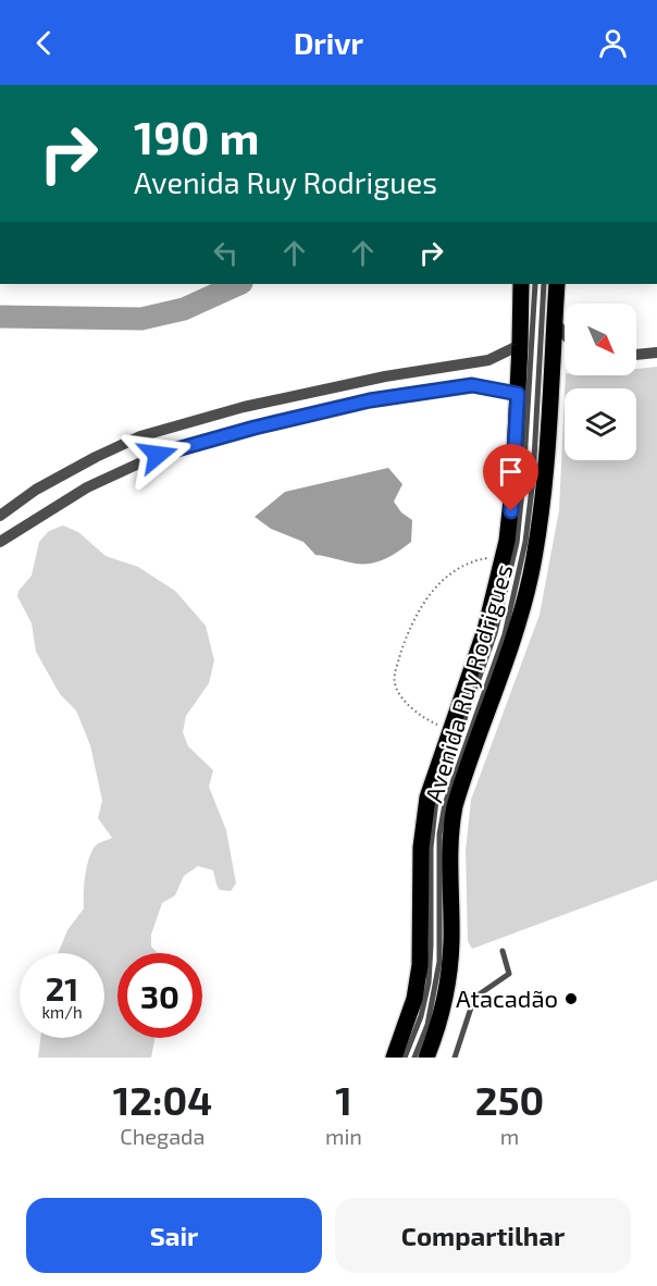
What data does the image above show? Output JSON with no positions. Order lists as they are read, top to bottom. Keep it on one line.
{"streets":{"main road":["Avenida Ruy Rodrigues"]},"places":["Atacadão"],"north":"bottom right","page":{"header":"Drivr","turn":["190 m","Avenida Ruy Rodrigues"],"speed":"21 km/h","limit":"30","eta":["12:04","Chegada","1","min","250","m"],"buttons":["Sair","Compartilhar"]}}
